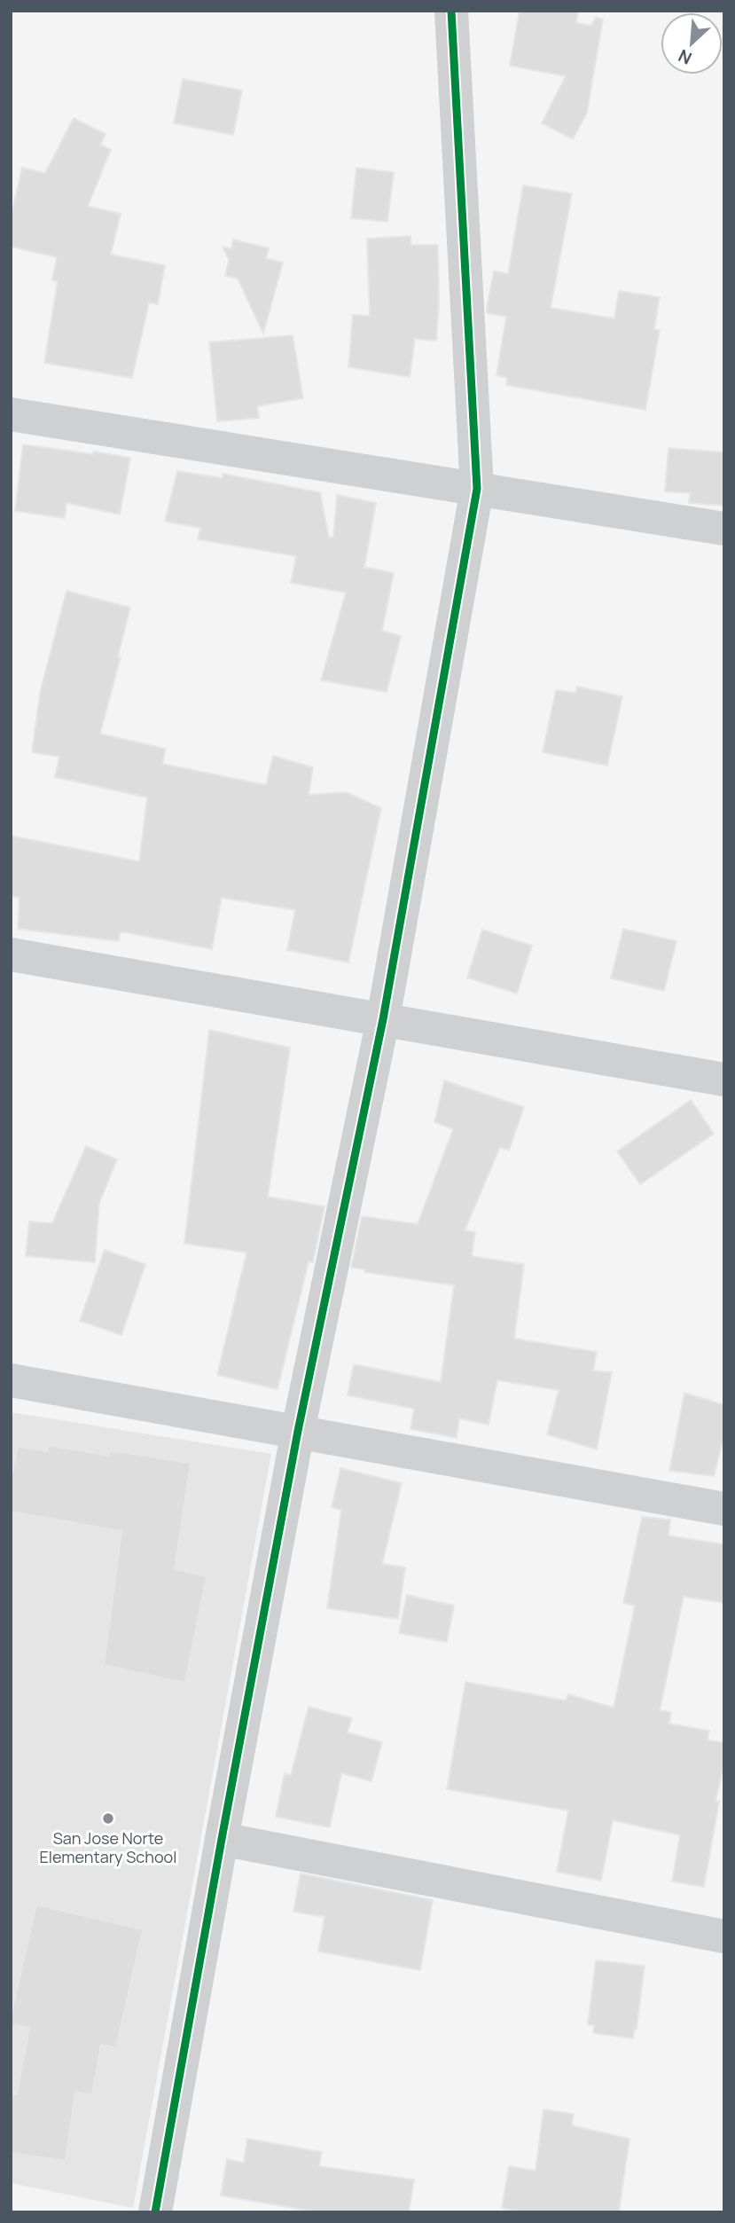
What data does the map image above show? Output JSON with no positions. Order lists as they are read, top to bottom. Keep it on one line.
{"places":["San Jose Norte Elementary School"],"north":"bottom left"}
